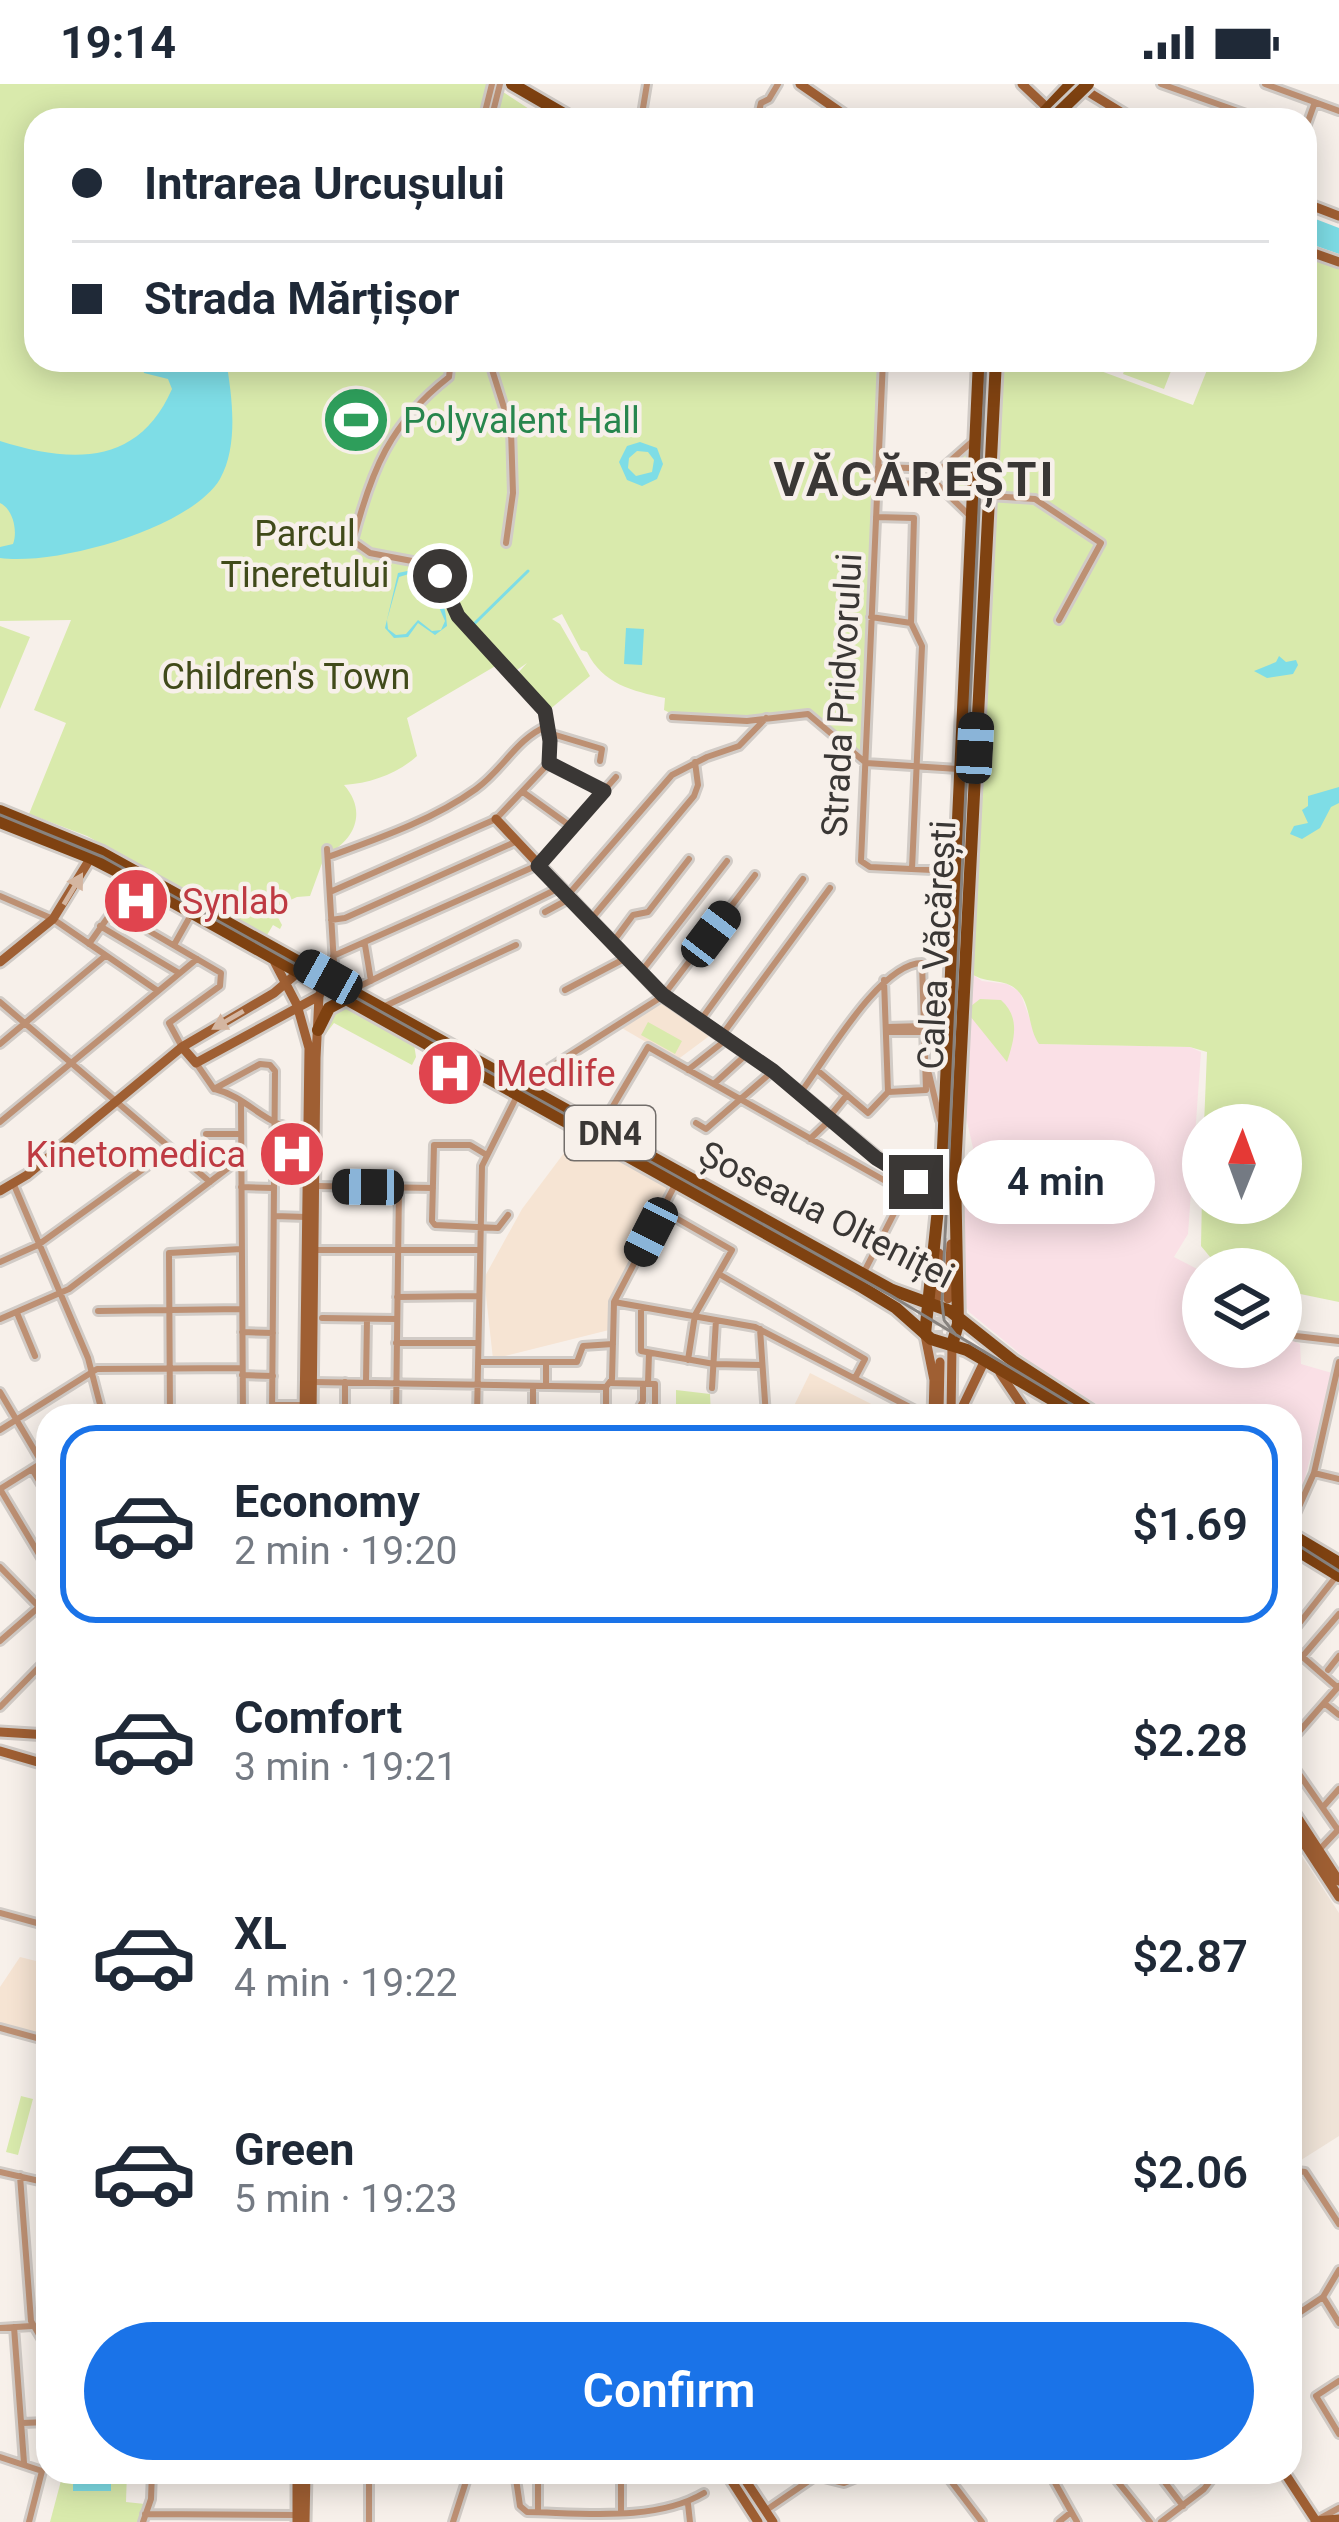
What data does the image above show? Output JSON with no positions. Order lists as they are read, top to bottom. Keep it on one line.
{"streets":{"main road":["Calea Văcărești","DN4","Șoseaua Olteniței"],"street":["Strada Pridvorului"]},"crossings":[["Strada Pridvorului","Calea Văcărești"],["Calea Văcărești","Șoseaua Olteniței"]],"districts":["VĂCĂREȘTI"],"parks":["Parcul Tineretului","Children's Town"],"places":{"sports":["Polyvalent Hall"],"hospital":["Synlab","Medlife","Kinetomedica"]},"north":"top","page":{"status":"19:14","banner":["Intrarea Urcușului","Strada Mărțișor"],"bubble":"4 min","list":[{"name":"Economy","note":"2 min · 19:20","value":"$1.69"},{"name":"Comfort","note":"3 min · 19:21","value":"$2.28"},{"name":"XL","note":"4 min · 19:22","value":"$2.87"},{"name":"Green","note":"5 min · 19:23","value":"$2.06"}],"buttons":"Confirm"}}
